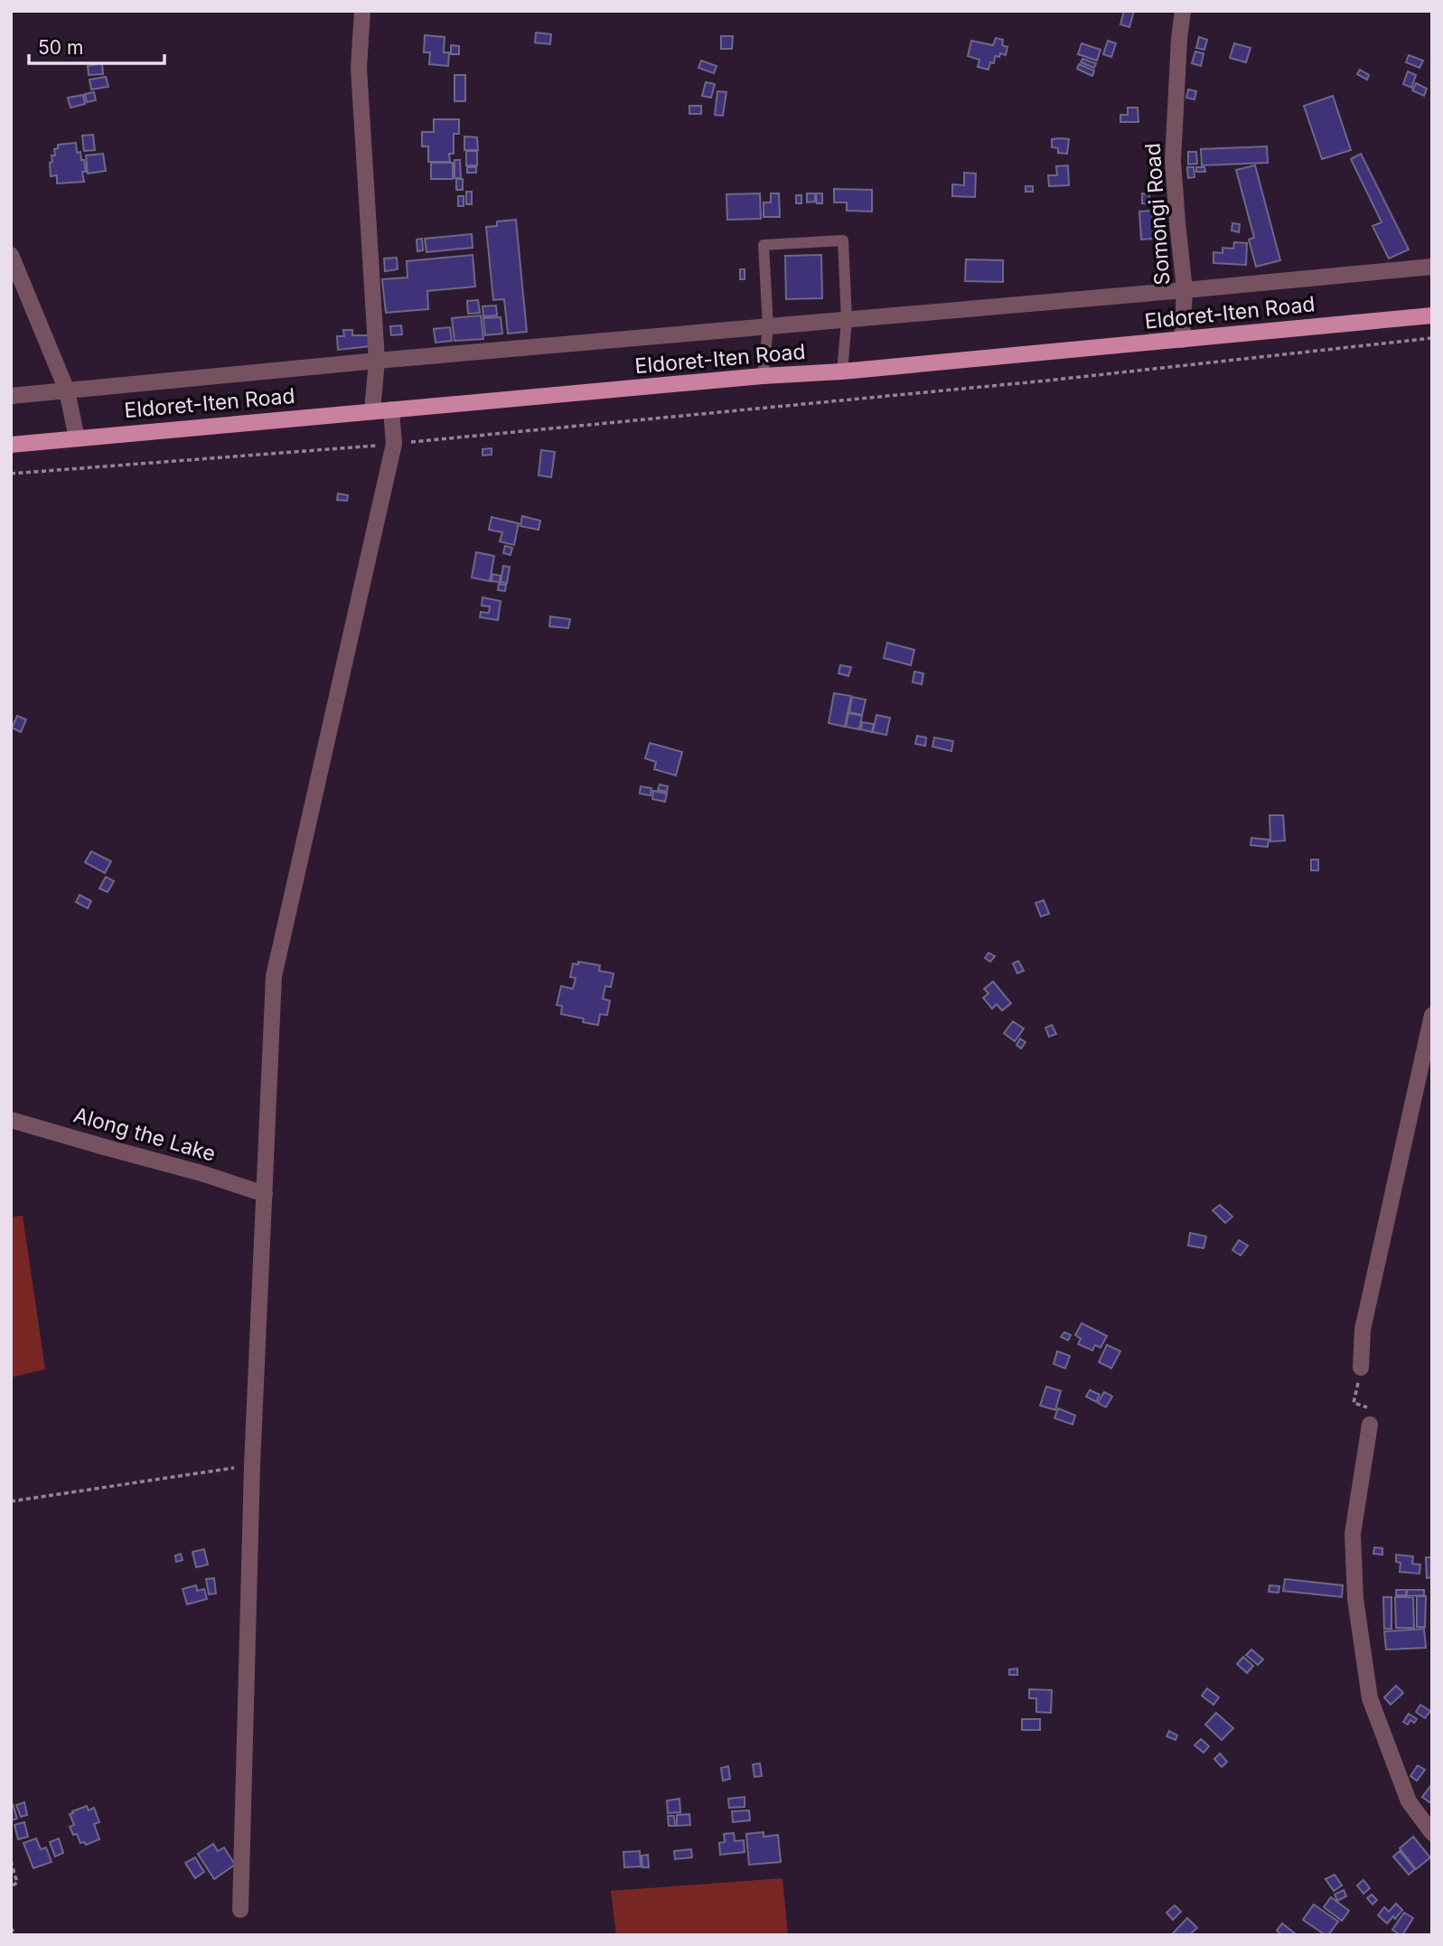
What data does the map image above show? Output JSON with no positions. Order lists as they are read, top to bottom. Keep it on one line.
{"streets":{"main road":["Eldoret-Iten Road"],"street":["Somongi Road","Along the Lake"]},"crossings":[["Somongi Road","Eldoret-Iten Road"]],"scale_bar":"50 m"}
